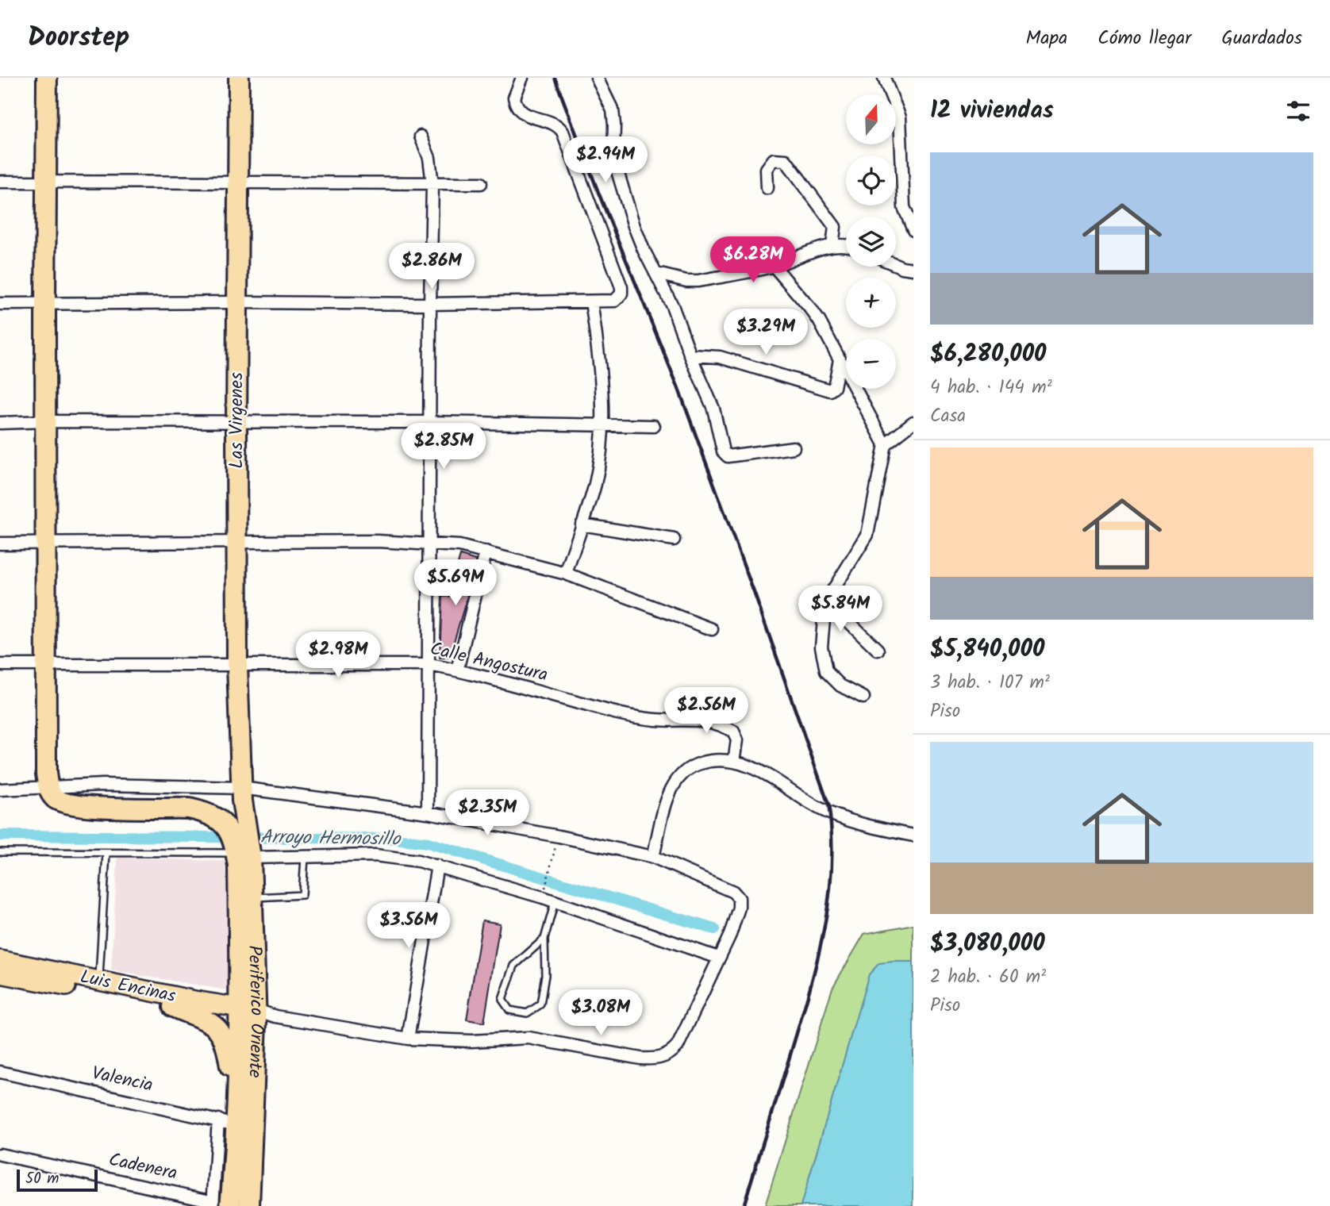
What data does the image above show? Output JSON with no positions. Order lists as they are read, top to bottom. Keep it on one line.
{"streets":{"highway":["Las Virgenes","Periferico Oriente"],"main road":["Luis Encinas"],"street":["Calle Angostura","Valencia","Cadenera"]},"crossings":[["Las Virgenes","Calle Angostura"],["Las Virgenes","Periferico Oriente"],["Luis Encinas","Periferico Oriente"],["Periferico Oriente","Valencia"],["Periferico Oriente","Cadenera"]],"water":["Arroyo Hermosillo"],"scale_bar":"50 m","north":"top","page":{"header":"Doorstep","nav":["Mapa","Cómo llegar","Guardados"],"heading":"12 viviendas","map_buttons":["+","−"],"price":["$2.94M","$6.28M","$2.86M","$3.29M","$2.85M","$5.69M","$5.84M","$2.98M","$2.56M","$2.35M","$3.56M","$3.08M"],"list":[{"name":"$6,280,000","note":"4 hab. · 144 m² · Casa"},{"name":"$5,840,000","note":"3 hab. · 107 m² · Piso"},{"name":"$3,080,000","note":"2 hab. · 60 m² · Piso"}],"scale":"50 m"}}
